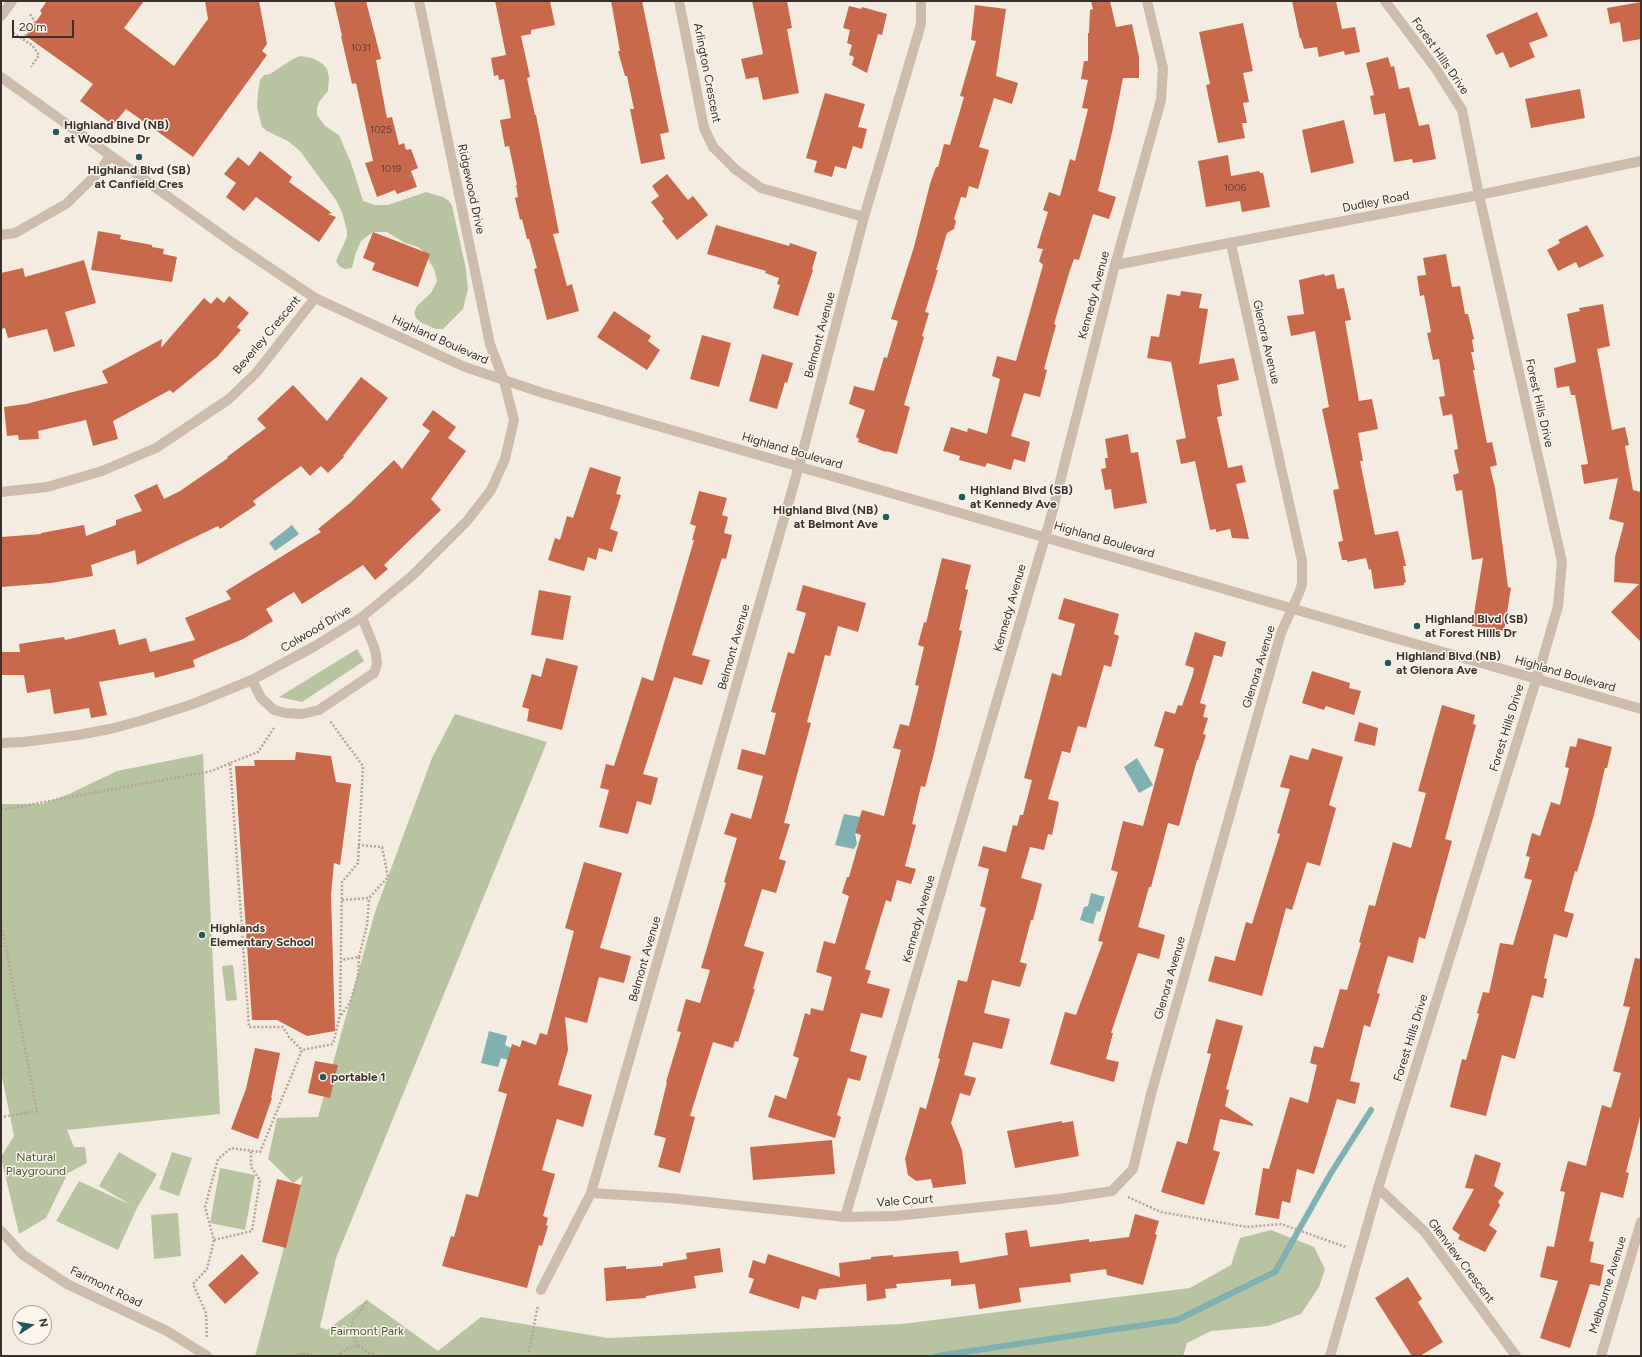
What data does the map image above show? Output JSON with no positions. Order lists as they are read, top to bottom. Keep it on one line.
{"streets":{"street":["Forest Hills Drive","Arlington Crescent","Ridgewood Drive","Dudley Road","Kennedy Avenue","Beverley Crescent","Belmont Avenue","Highland Boulevard","Glenora Avenue","Colwood Drive","Vale Court","Glenview Crescent","Melbourne Avenue","Fairmont Road"]},"crossings":[["Forest Hills Drive","Dudley Road"],["Forest Hills Drive","Highland Boulevard"],["Forest Hills Drive","Glenview Crescent"],["Arlington Crescent","Belmont Avenue"],["Ridgewood Drive","Highland Boulevard"],["Ridgewood Drive","Colwood Drive"],["Dudley Road","Kennedy Avenue"],["Dudley Road","Glenora Avenue"],["Kennedy Avenue","Highland Boulevard"],["Kennedy Avenue","Vale Court"],["Beverley Crescent","Highland Boulevard"],["Belmont Avenue","Highland Boulevard"],["Belmont Avenue","Vale Court"],["Highland Boulevard","Glenora Avenue"],["Highland Boulevard","Colwood Drive"],["Glenora Avenue","Vale Court"]],"parks":["Natural Playground","Fairmont Park"],"places":["Highland Blvd (NB) at Woodbine Dr","Highland Blvd (SB) at Canfield Cres","Highland Blvd (SB) at Kennedy Ave","Highland Blvd (NB) at Belmont Ave","Highland Blvd (SB) at Forest Hills Dr","Highland Blvd (NB) at Glenora Ave","Highlands Elementary School","portable 1"],"house_numbers":["1031","1025","1019","1006"],"scale_bar":"20 m","north":"right"}
